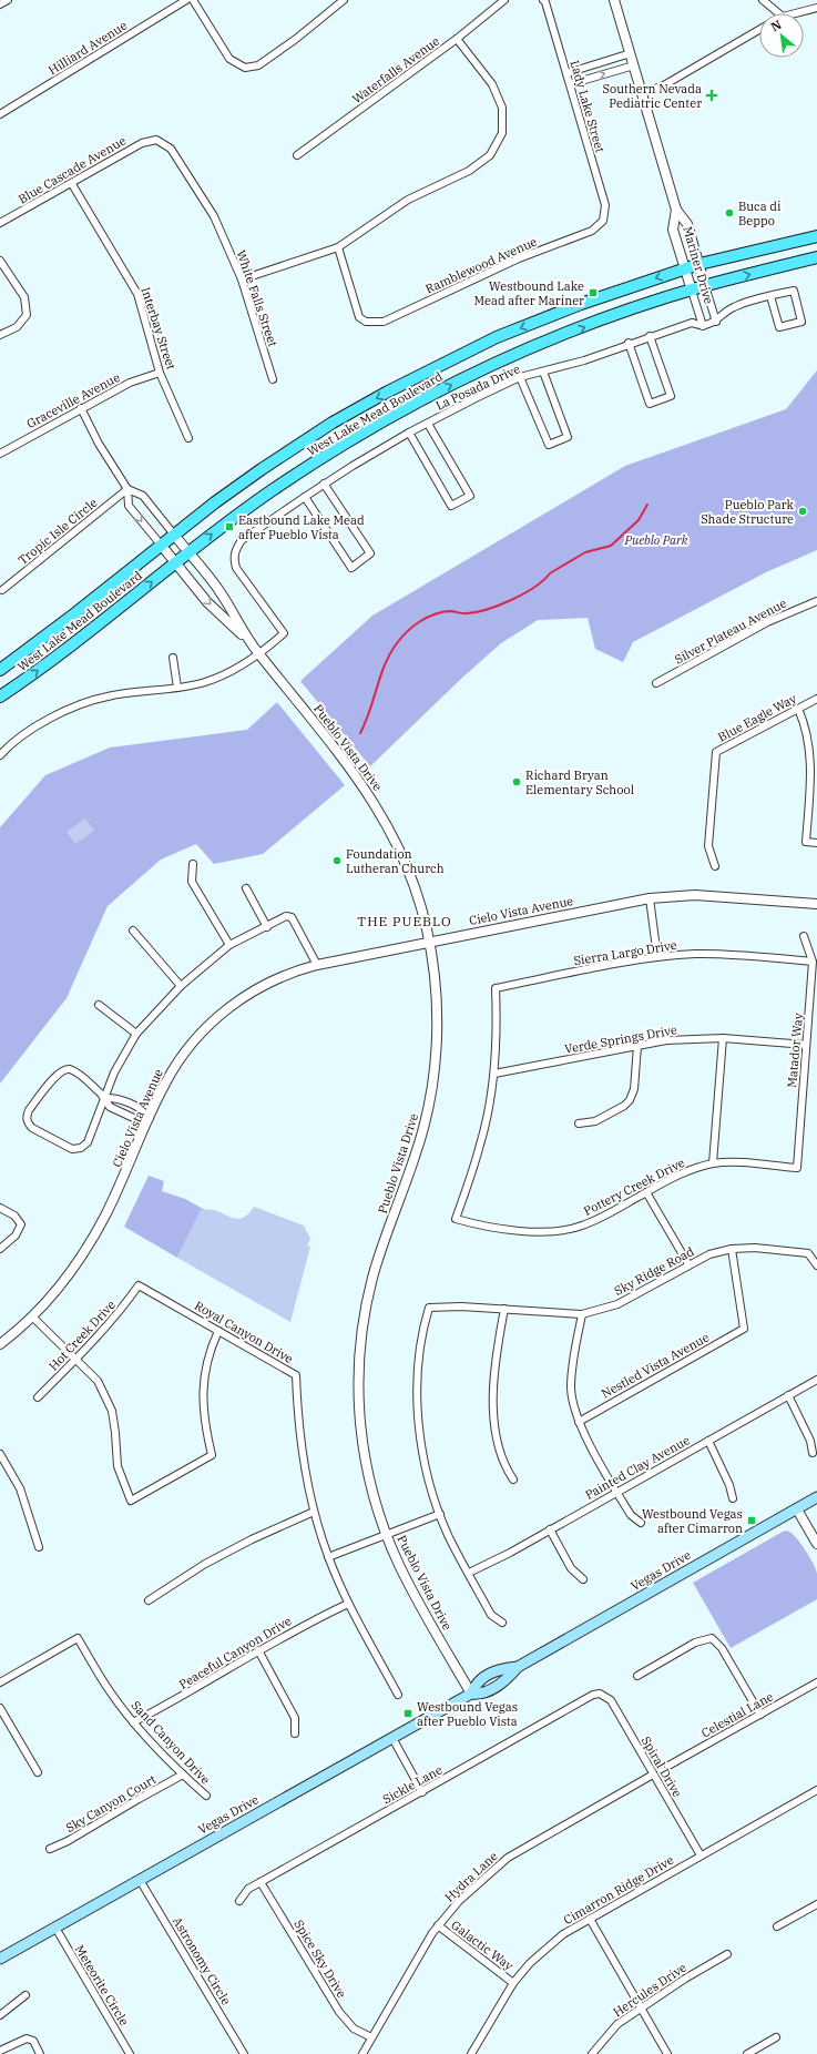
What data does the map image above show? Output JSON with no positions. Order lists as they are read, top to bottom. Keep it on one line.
{"streets":{"main road":["West Lake Mead Boulevard","Vegas Drive"],"street":["Hilliard Avenue","Waterfalls Avenue","Lady Lake Street","Blue Cascade Avenue","Ramblewood Avenue","Mariner Drive","White Falls Street","Interbay Street","La Posada Drive","Graceville Avenue","Tropic Isle Circle","Silver Plateau Avenue","Blue Eagle Way","Pueblo Vista Drive","Cielo Vista Avenue","Sierra Largo Drive","Verde Springs Drive","Matador Way","Pottery Creek Drive","Sky Ridge Road","Royal Canyon Drive","Hot Creek Drive","Nestled Vista Avenue","Painted Clay Avenue","Peaceful Canyon Drive","Celestial Lane","Sand Canyon Drive","Spiral Drive","Sickle Lane","Sky Canyon Court","Hydra Lane","Cimarron Ridge Drive","Galactic Way","Spice Sky Drive","Astronomy Circle","Meteorite Circle","Hercules Drive"]},"crossings":[["Lady Lake Street","Ramblewood Avenue"],["Blue Cascade Avenue","White Falls Street"],["Blue Cascade Avenue","Interbay Street"],["Mariner Drive","La Posada Drive"],["Mariner Drive","West Lake Mead Boulevard"],["Interbay Street","Graceville Avenue"],["La Posada Drive","Pueblo Vista Drive"],["Graceville Avenue","Pueblo Vista Drive"],["West Lake Mead Boulevard","Pueblo Vista Drive"],["Tropic Isle Circle","Pueblo Vista Drive"],["Pueblo Vista Drive","Cielo Vista Avenue"],["Pueblo Vista Drive","Vegas Drive"],["Sierra Largo Drive","Verde Springs Drive"],["Sierra Largo Drive","Matador Way"],["Sierra Largo Drive","Pottery Creek Drive"],["Verde Springs Drive","Matador Way"],["Verde Springs Drive","Pottery Creek Drive"],["Matador Way","Pottery Creek Drive"],["Sky Ridge Road","Nestled Vista Avenue"],["Royal Canyon Drive","Hot Creek Drive"],["Royal Canyon Drive","Peaceful Canyon Drive"],["Vegas Drive","Astronomy Circle"],["Vegas Drive","Meteorite Circle"],["Peaceful Canyon Drive","Sand Canyon Drive"],["Sand Canyon Drive","Sky Canyon Court"],["Spiral Drive","Sickle Lane"],["Spiral Drive","Hydra Lane"],["Spiral Drive","Cimarron Ridge Drive"],["Sickle Lane","Spice Sky Drive"],["Hydra Lane","Galactic Way"],["Hydra Lane","Spice Sky Drive"],["Cimarron Ridge Drive","Galactic Way"]],"districts":["THE PUEBLO"],"parks":["Pueblo Park"],"places":{"health":["Southern Nevada Pediatric Center"],"other":["Buca di Beppo","Pueblo Park Shade Structure","Richard Bryan Elementary School","Foundation Lutheran Church"],"transit":["Westbound Lake Mead after Mariner","Eastbound Lake Mead after Pueblo Vista","Westbound Vegas after Cimarron","Westbound Vegas after Pueblo Vista"]},"north":"top left"}
